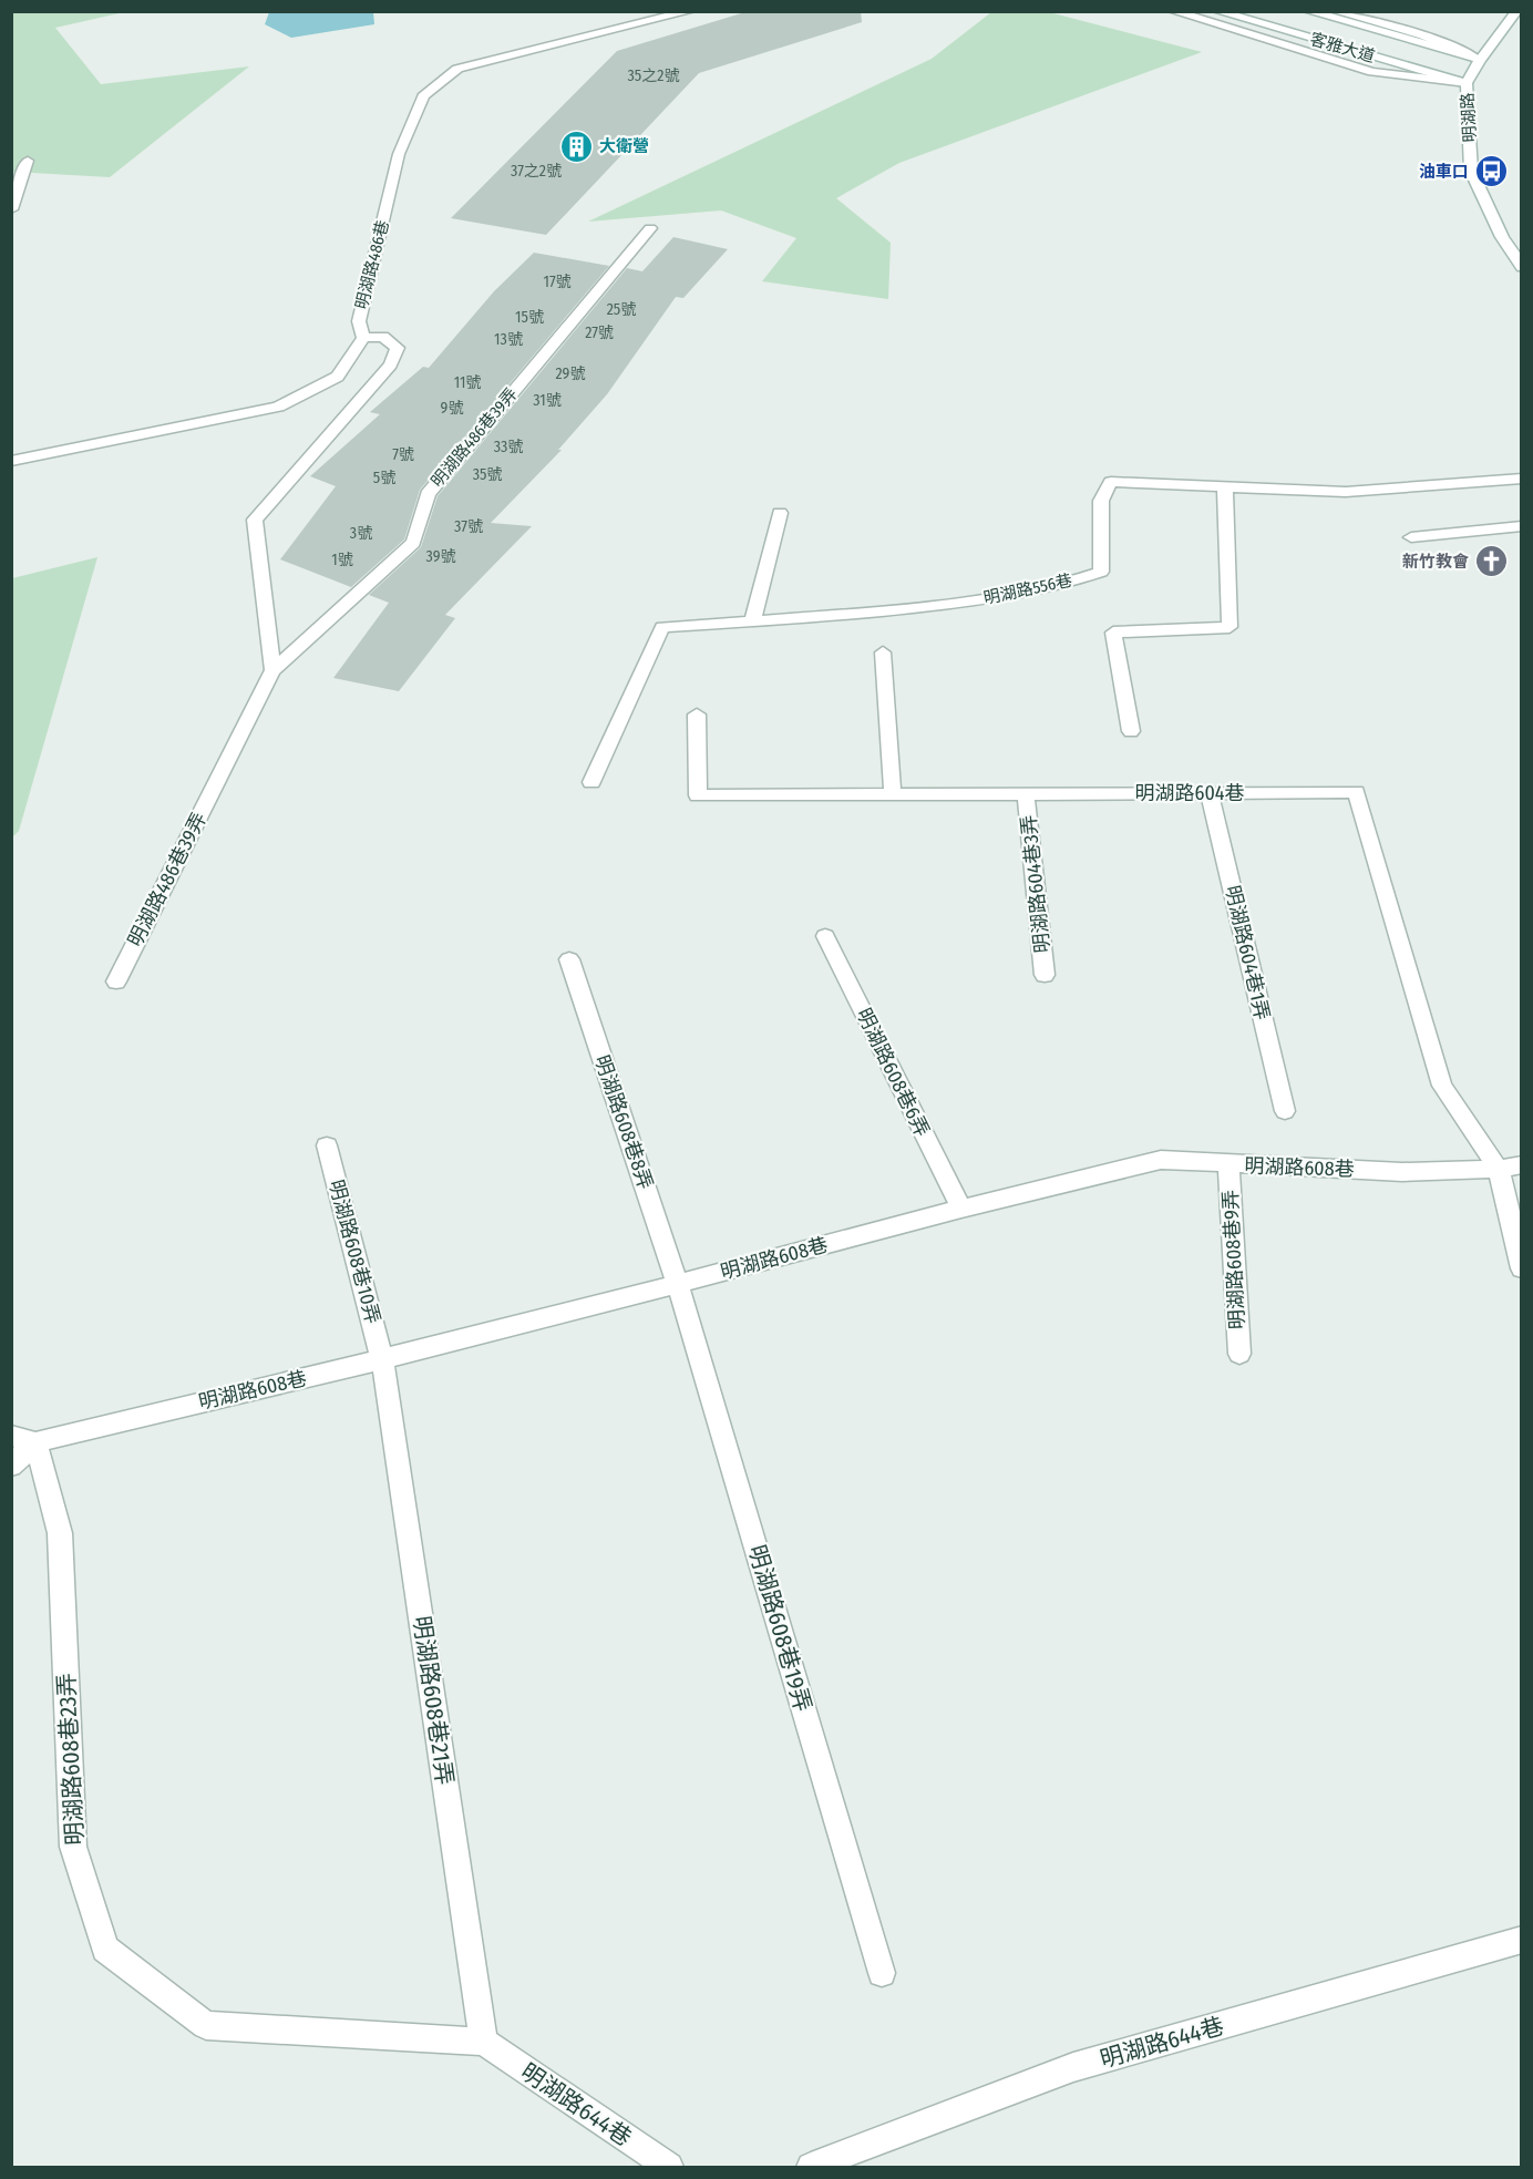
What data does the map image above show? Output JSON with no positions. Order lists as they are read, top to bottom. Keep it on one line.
{"streets":{"main road":["客雅大道","明湖路","明湖路486巷","明湖路486巷39弄","明湖路556巷","明湖路604巷","明湖路604巷3弄","明湖路604巷1弄","明湖路608巷6弄","明湖路608巷8弄","明湖路608巷","明湖路608巷10弄","明湖路608巷9弄","明湖路608巷19弄","明湖路608巷21弄","明湖路608巷23弄","明湖路644巷"]},"crossings":[["客雅大道","明湖路"],["明湖路604巷","明湖路604巷3弄"],["明湖路604巷","明湖路604巷1弄"],["明湖路604巷","明湖路608巷"],["明湖路608巷6弄","明湖路608巷"],["明湖路608巷8弄","明湖路608巷"],["明湖路608巷8弄","明湖路608巷19弄"],["明湖路608巷","明湖路608巷10弄"],["明湖路608巷","明湖路608巷9弄"],["明湖路608巷","明湖路608巷19弄"],["明湖路608巷","明湖路608巷21弄"],["明湖路608巷","明湖路608巷23弄"],["明湖路608巷10弄","明湖路608巷21弄"],["明湖路608巷21弄","明湖路608巷23弄"],["明湖路608巷21弄","明湖路644巷"],["明湖路608巷23弄","明湖路644巷"]],"places":{"building":["大衛營"],"bus stop":["油車口"],"church":["新竹教會"]},"house_numbers":["35之2號","37之2號","17號","25號","15號","27號","13號","29號","11號","31號","9號","33號","7號","35號","5號","37號","3號","39號","1號"]}
